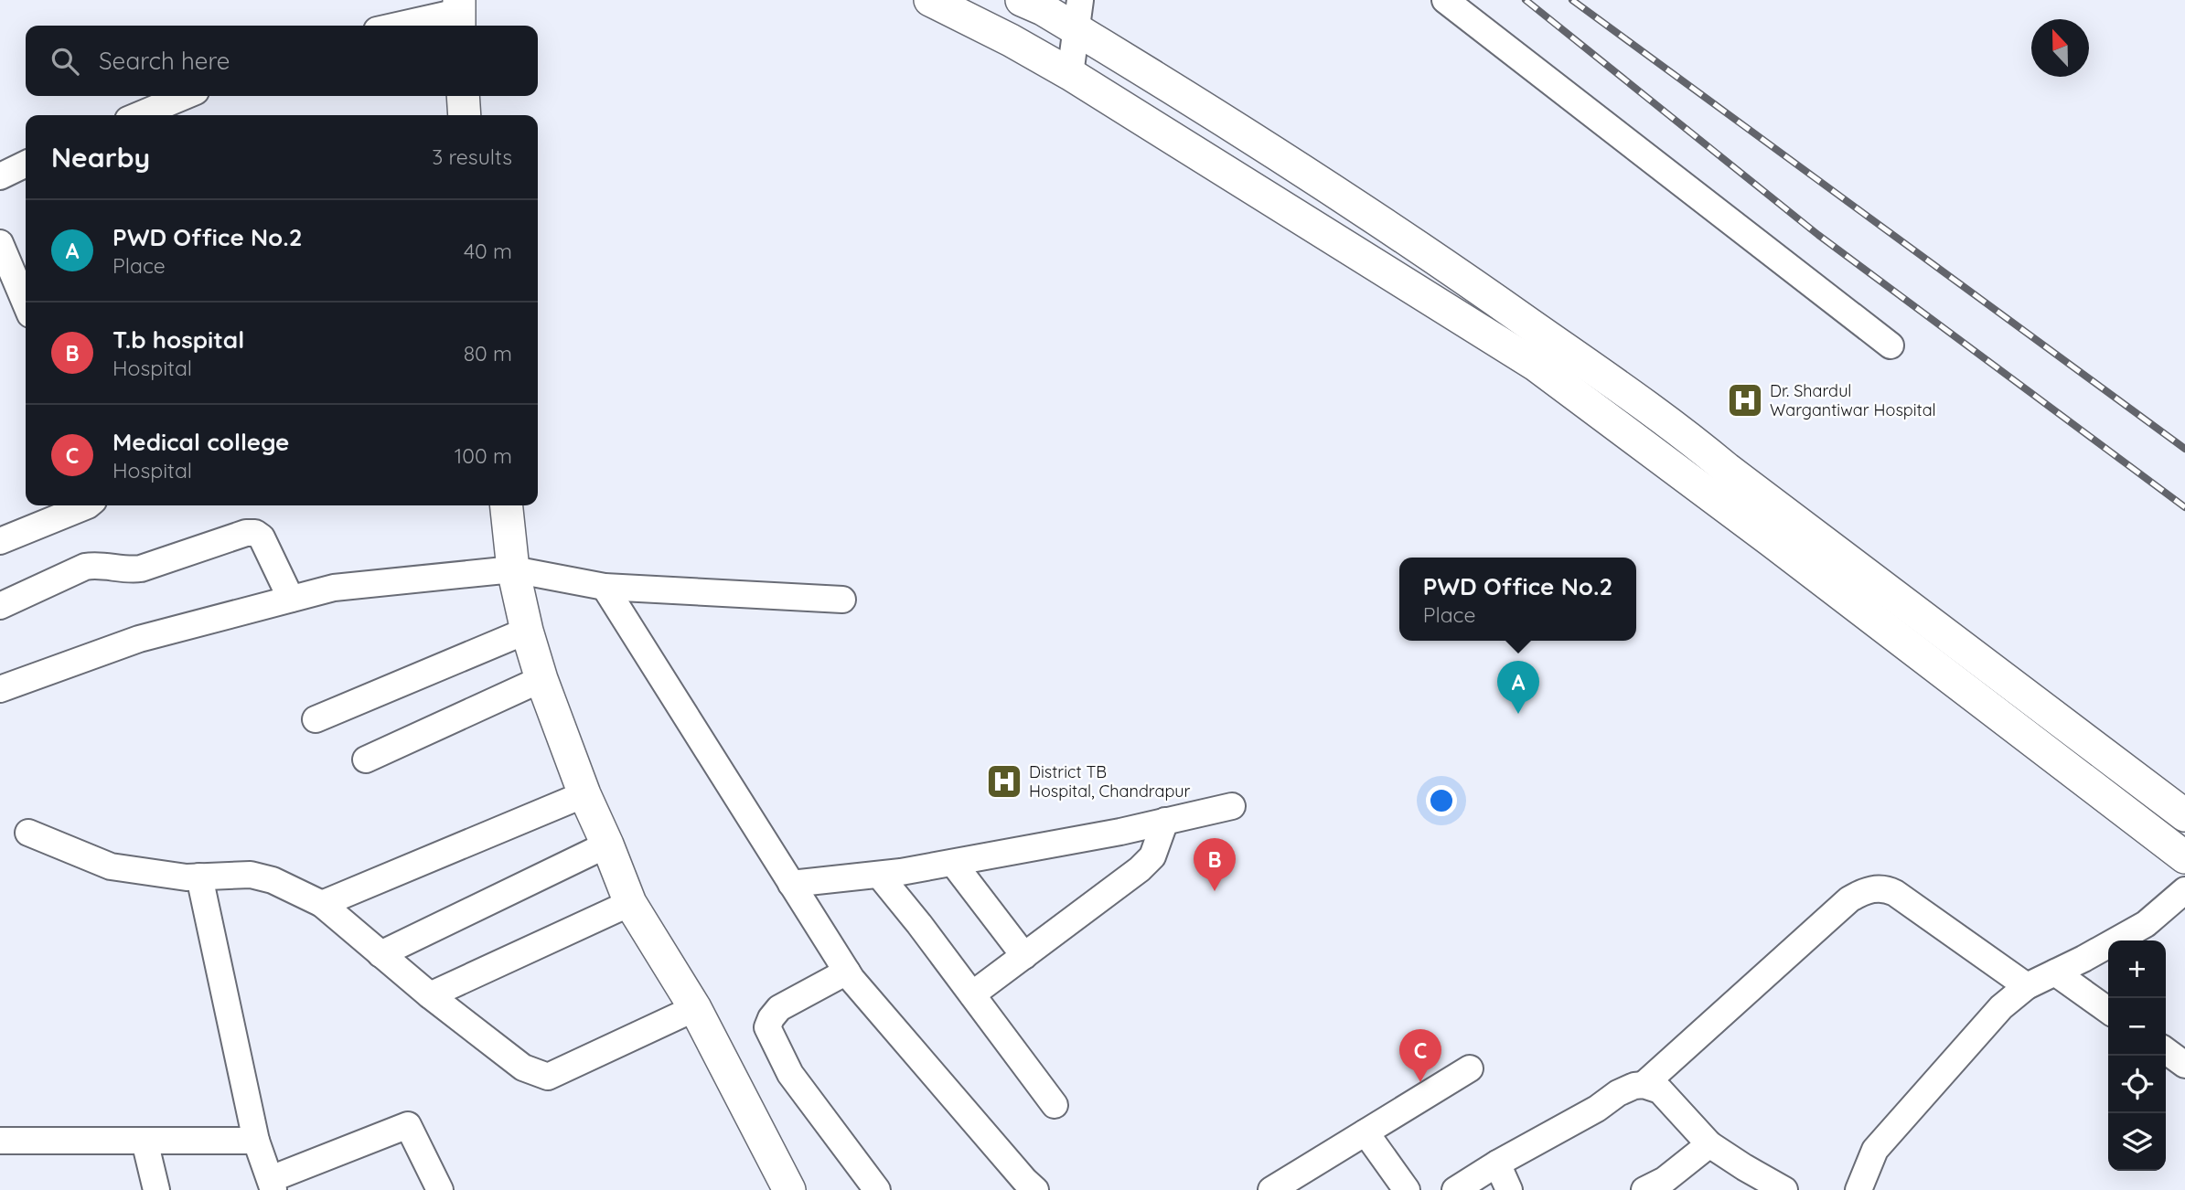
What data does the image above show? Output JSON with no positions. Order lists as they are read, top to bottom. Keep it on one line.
{"places":{"hospital":["Dr. Shardul Wargantiwar Hospital","District TB Hospital, Chandrapur"]},"north":"top","page":{"search":"Search here","heading":["Nearby","3 results"],"list":[{"mark":"A","name":"PWD Office No.2","note":"Place","value":"40 m"},{"mark":"B","name":"T.b hospital","note":"Hospital","value":"80 m"},{"mark":"C","name":"Medical college","note":"Hospital","value":"100 m"}],"popup":["PWD Office No.2","Place"],"pins":["A","B","C"],"map_buttons":["+","−"]}}
